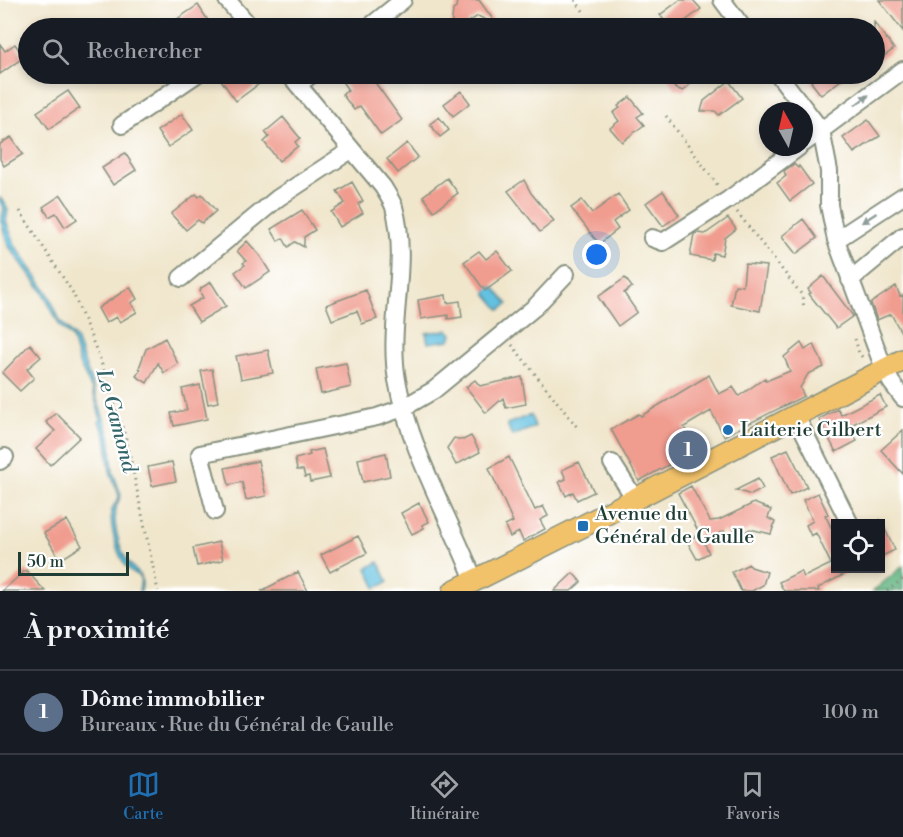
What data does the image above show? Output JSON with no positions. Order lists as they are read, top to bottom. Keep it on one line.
{"water":["Le Gamond"],"places":{"other":["Laiterie Gilbert"],"transit":["Avenue du Général de Gaulle"]},"scale_bar":"50 m","north":"top","page":{"search":"Rechercher","pins":"1","scale":"50 m","heading":"À proximité","list":[{"mark":"1","name":"Dôme immobilier","note":"Bureaux · Rue du Général de Gaulle","value":"100 m"}],"nav":["Carte","Itinéraire","Favoris"]}}
